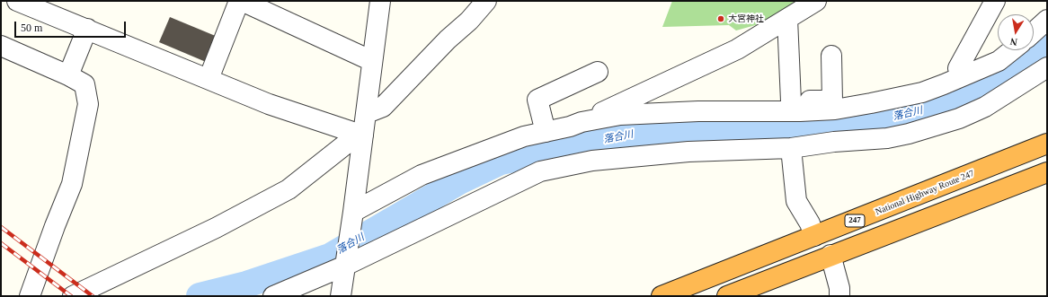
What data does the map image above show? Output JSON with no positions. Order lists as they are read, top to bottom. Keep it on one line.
{"streets":{"highway":["National Highway Route 247","247"]},"water":["落合川"],"places":["大宮神社"],"scale_bar":"50 m","north":"bottom"}
